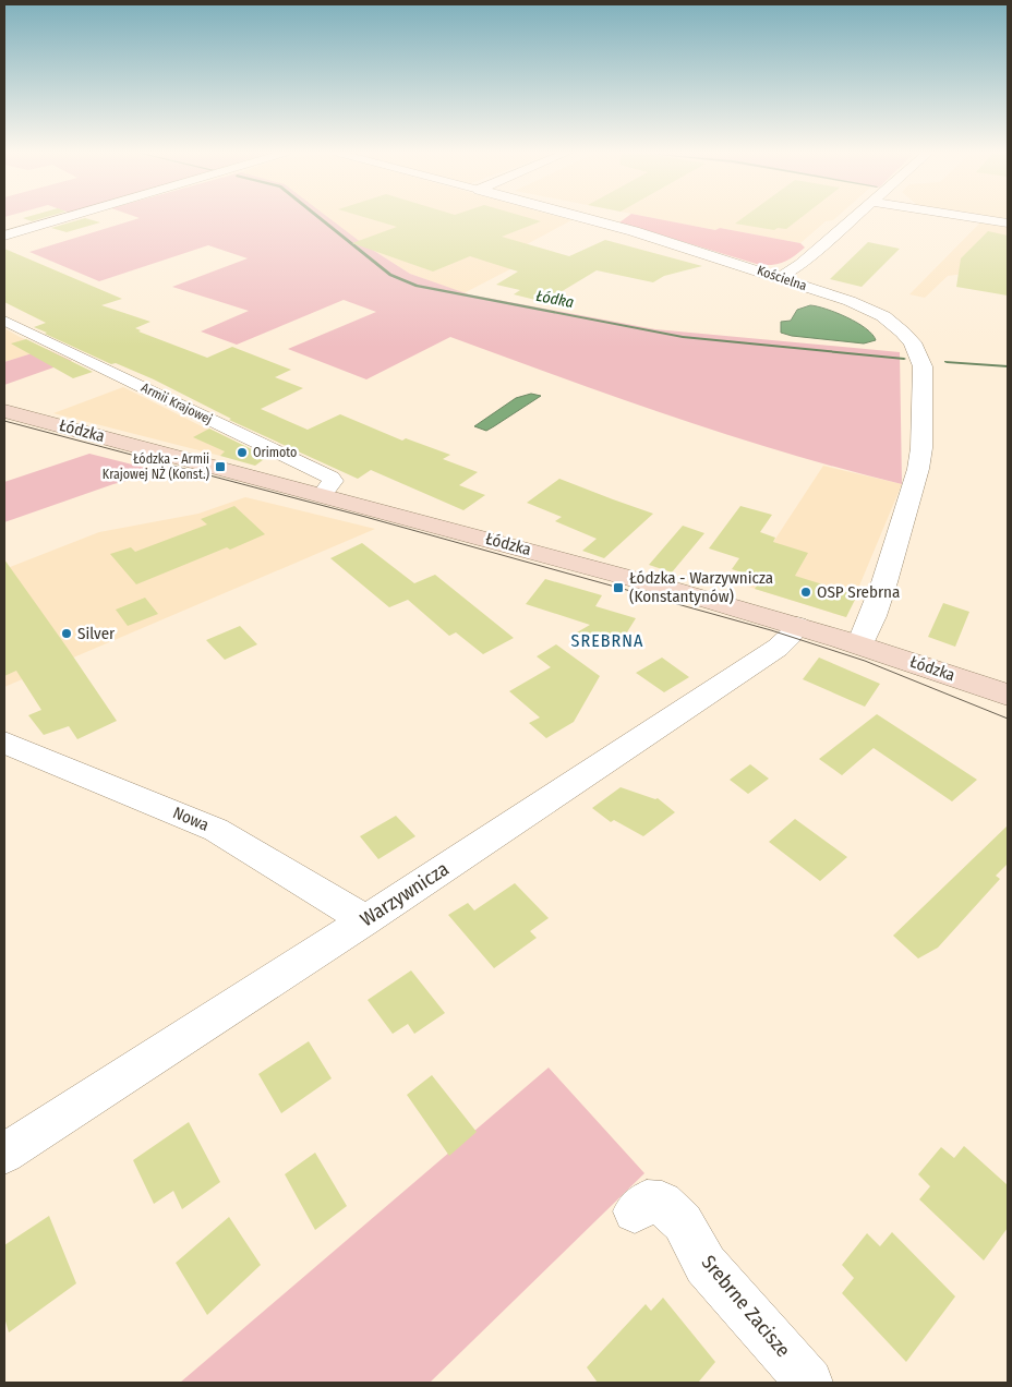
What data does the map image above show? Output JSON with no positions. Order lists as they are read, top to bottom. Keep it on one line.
{"streets":{"main road":["Łódzka"],"street":["Kościelna","Armii Krajowej","Nowa","Warzywnicza","Srebrne Zacisze"]},"crossings":[["Kościelna","Łódzka"],["Armii Krajowej","Łódzka"],["Łódzka","Warzywnicza"],["Nowa","Warzywnicza"]],"districts":["SREBRNA"],"water":["Łódka"],"places":{"other":["Orimoto","OSP Srebrna","Silver"],"transit":["Łódzka - Armii Krajowej NŻ (Konst.)","Łódzka - Warzywnicza (Konstantynów)"]}}
